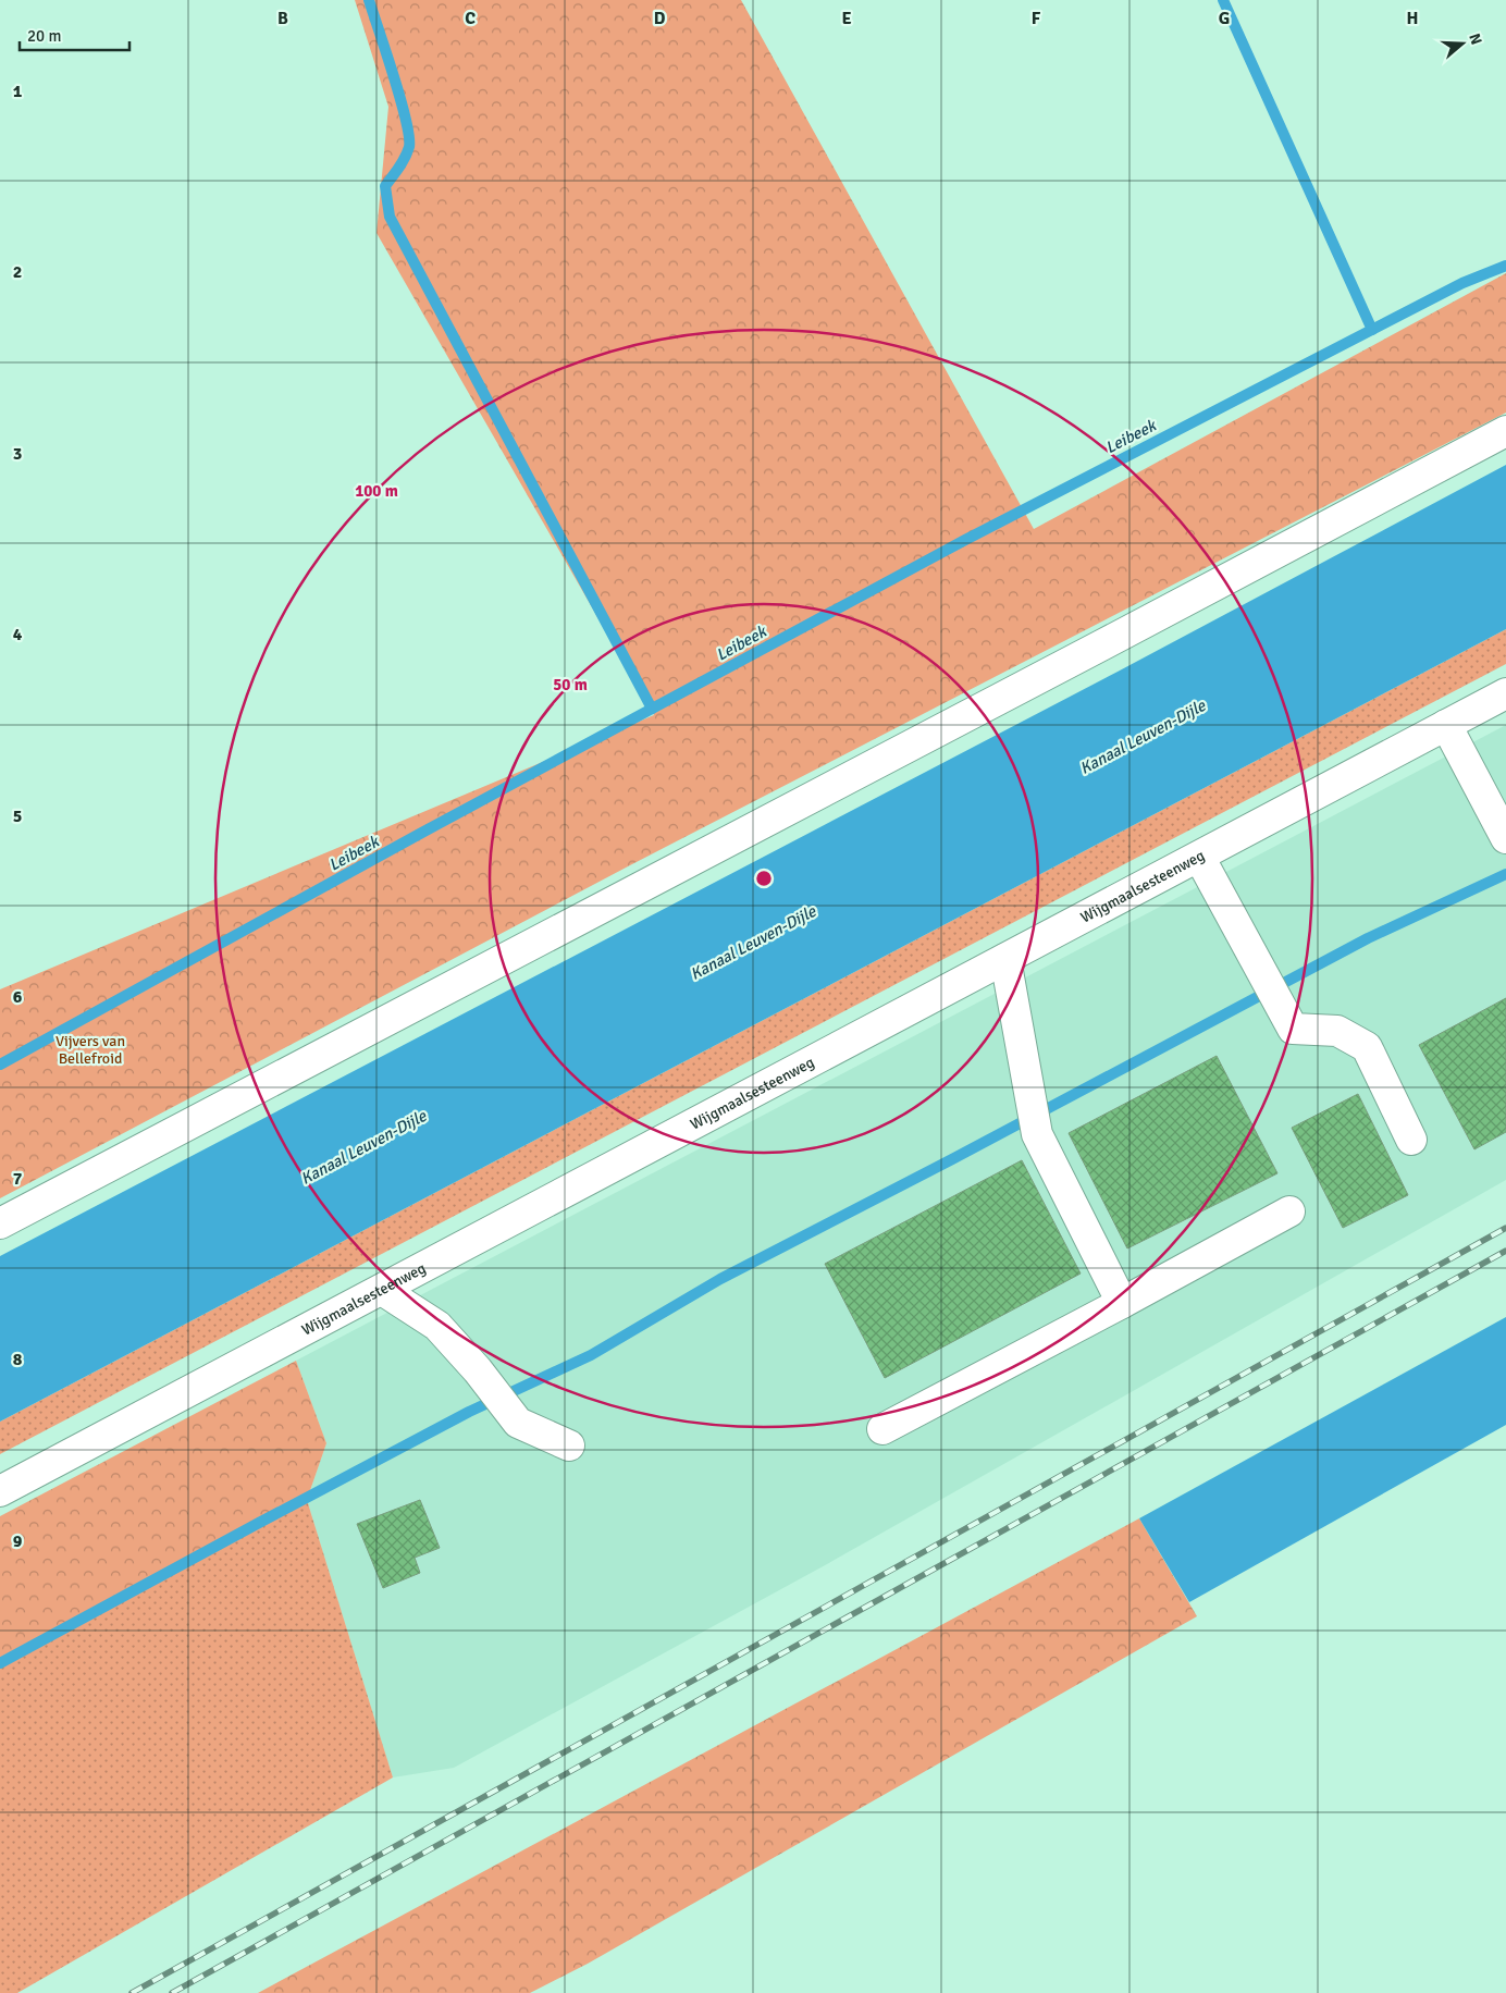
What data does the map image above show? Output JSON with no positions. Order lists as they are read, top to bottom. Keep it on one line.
{"streets":{"street":["Wijgmaalsesteenweg"]},"water":["Leibeek","Kanaal Leuven-Dijle"],"parks":["Vijvers van Bellefroid"],"scale_bar":"20 m","north":"right","grid":{"columns":["B","C","D","E","F","G","H"],"rows":["1","2","3","4","5","6","7","8","9"]},"rings":["100 m","50 m"]}
